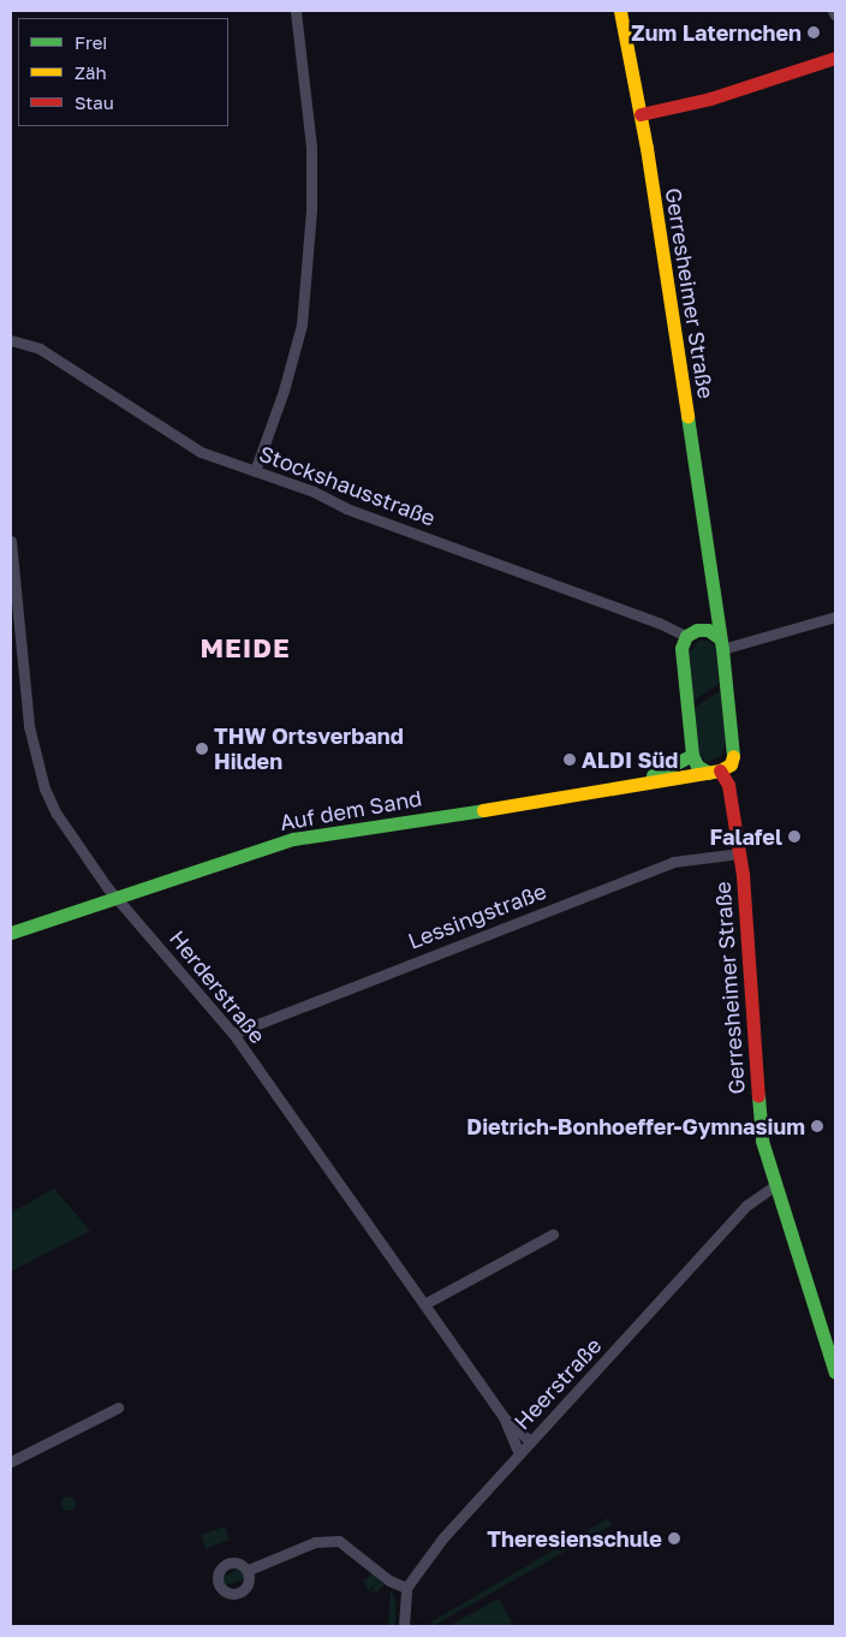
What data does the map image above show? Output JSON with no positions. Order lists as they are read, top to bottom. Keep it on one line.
{"streets":{"street":["Gerresheimer Straße","Stockshausstraße","Auf dem Sand","Lessingstraße","Herderstraße","Heerstraße"]},"crossings":[["Gerresheimer Straße","Auf dem Sand"],["Gerresheimer Straße","Lessingstraße"],["Gerresheimer Straße","Heerstraße"],["Auf dem Sand","Herderstraße"],["Lessingstraße","Herderstraße"],["Herderstraße","Heerstraße"]],"districts":["MEIDE"],"places":["Zum Laternchen","THW Ortsverband Hilden","ALDI Süd","Falafel","Dietrich-Bonhoeffer-Gymnasium","Theresienschule"],"legend":["Frei","Zäh","Stau"]}
